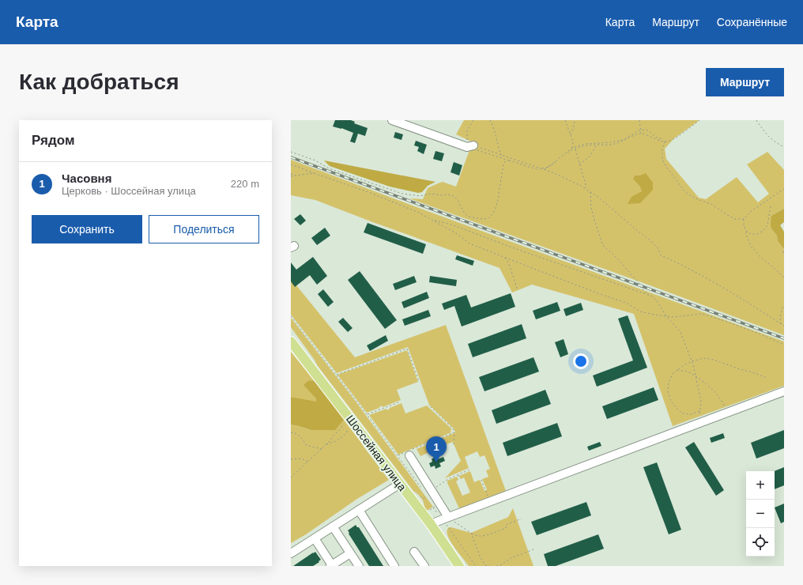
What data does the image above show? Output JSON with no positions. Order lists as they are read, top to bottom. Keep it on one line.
{"streets":{"main road":["Шоссейная улица"]},"page":{"header":"Карта","nav":["Карта","Маршрут","Сохранённые"],"buttons":["Маршрут",["Сохранить","Поделиться"]],"title":"Как добраться","heading":"Рядом","list":[{"mark":"1","name":"Часовня","note":"Церковь · Шоссейная улица","value":"220 m"}],"pins":"1","map_buttons":["+","−"]}}
